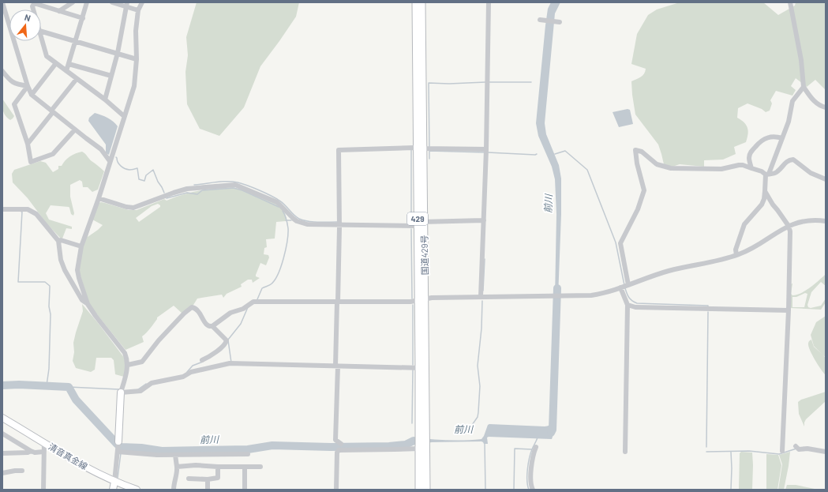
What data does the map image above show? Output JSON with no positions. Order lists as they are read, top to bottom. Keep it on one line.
{"streets":{"highway":["429","国道429号"],"main road":["清音真金線"]},"water":["前川"],"north":"top"}
